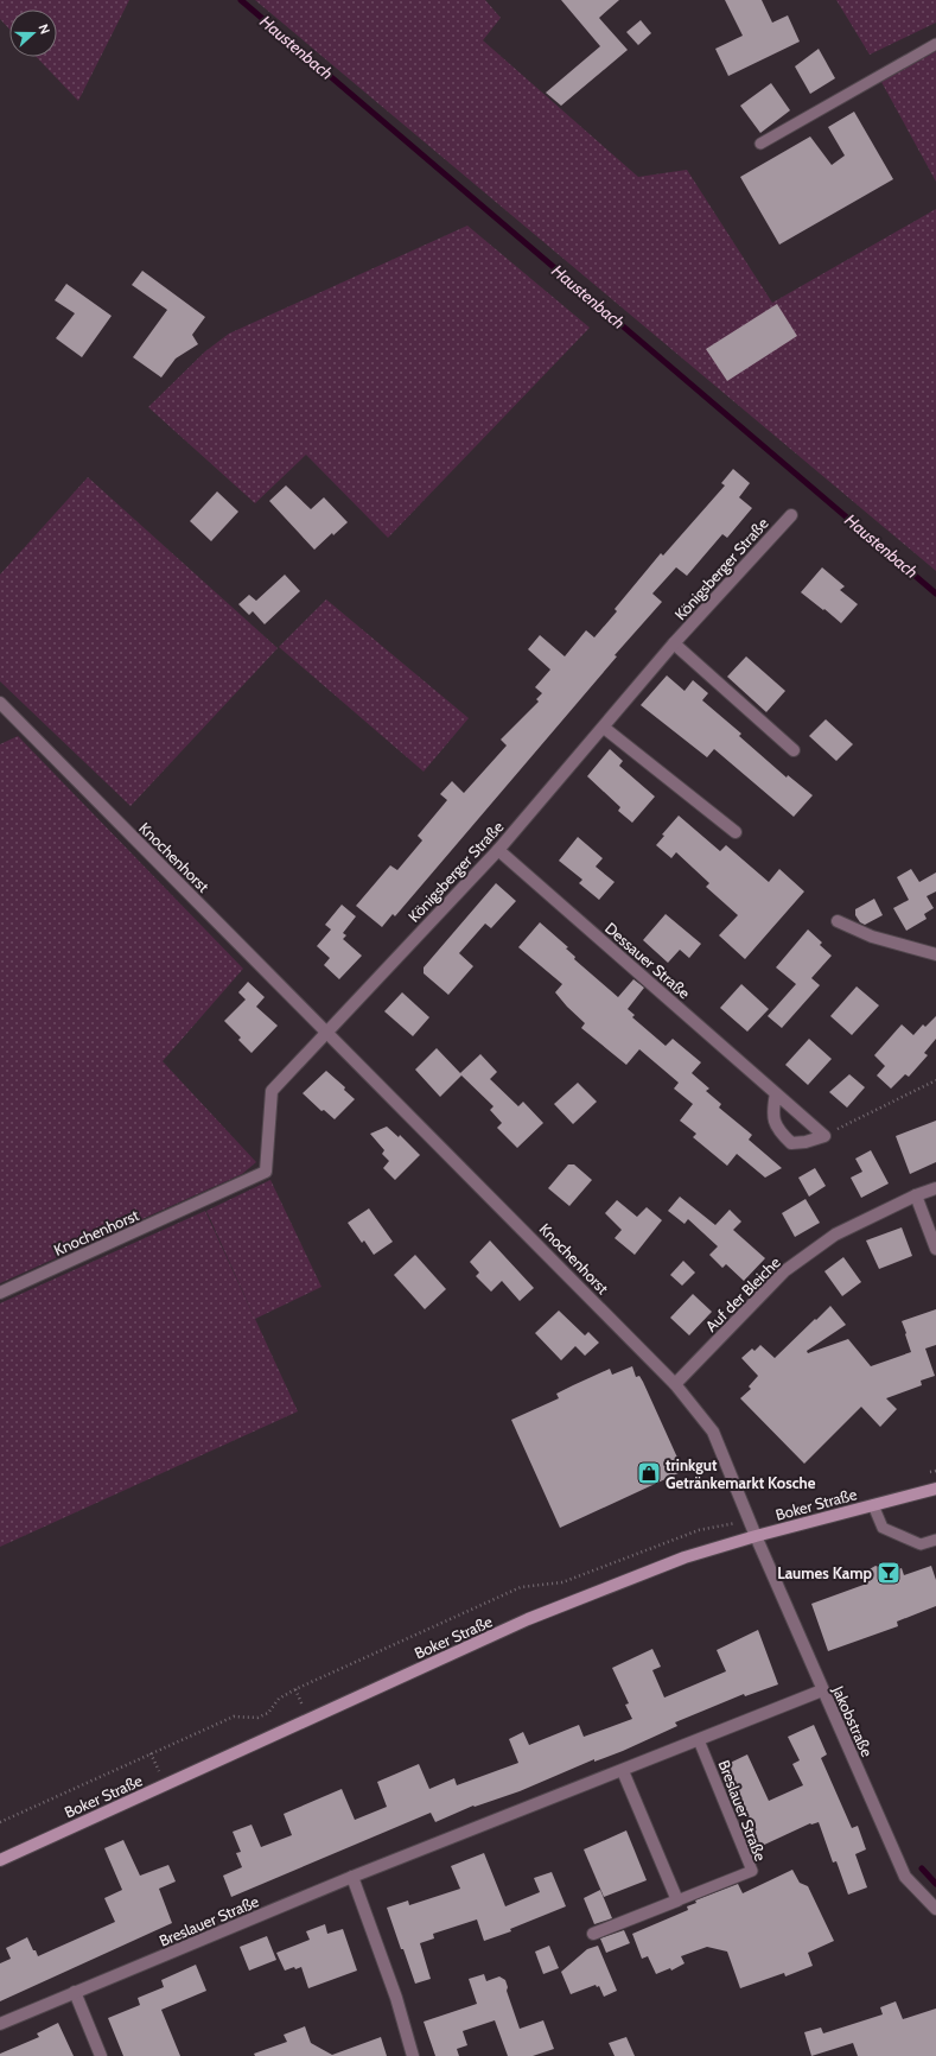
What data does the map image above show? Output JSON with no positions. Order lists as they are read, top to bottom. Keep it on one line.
{"streets":{"main road":["Boker Straße"],"street":["Königsberger Straße","Knochenhorst","Dessauer Straße","Auf der Bleiche","Jakobstraße","Breslauer Straße"]},"crossings":[["Königsberger Straße","Knochenhorst"],["Königsberger Straße","Dessauer Straße"],["Knochenhorst","Auf der Bleiche"],["Knochenhorst","Boker Straße"],["Knochenhorst","Jakobstraße"],["Boker Straße","Jakobstraße"],["Jakobstraße","Breslauer Straße"]],"water":["Haustenbach"],"places":{"shop":["trinkgut Getränkemarkt Kosche"],"bar":["Laumes Kamp"]},"north":"right"}
